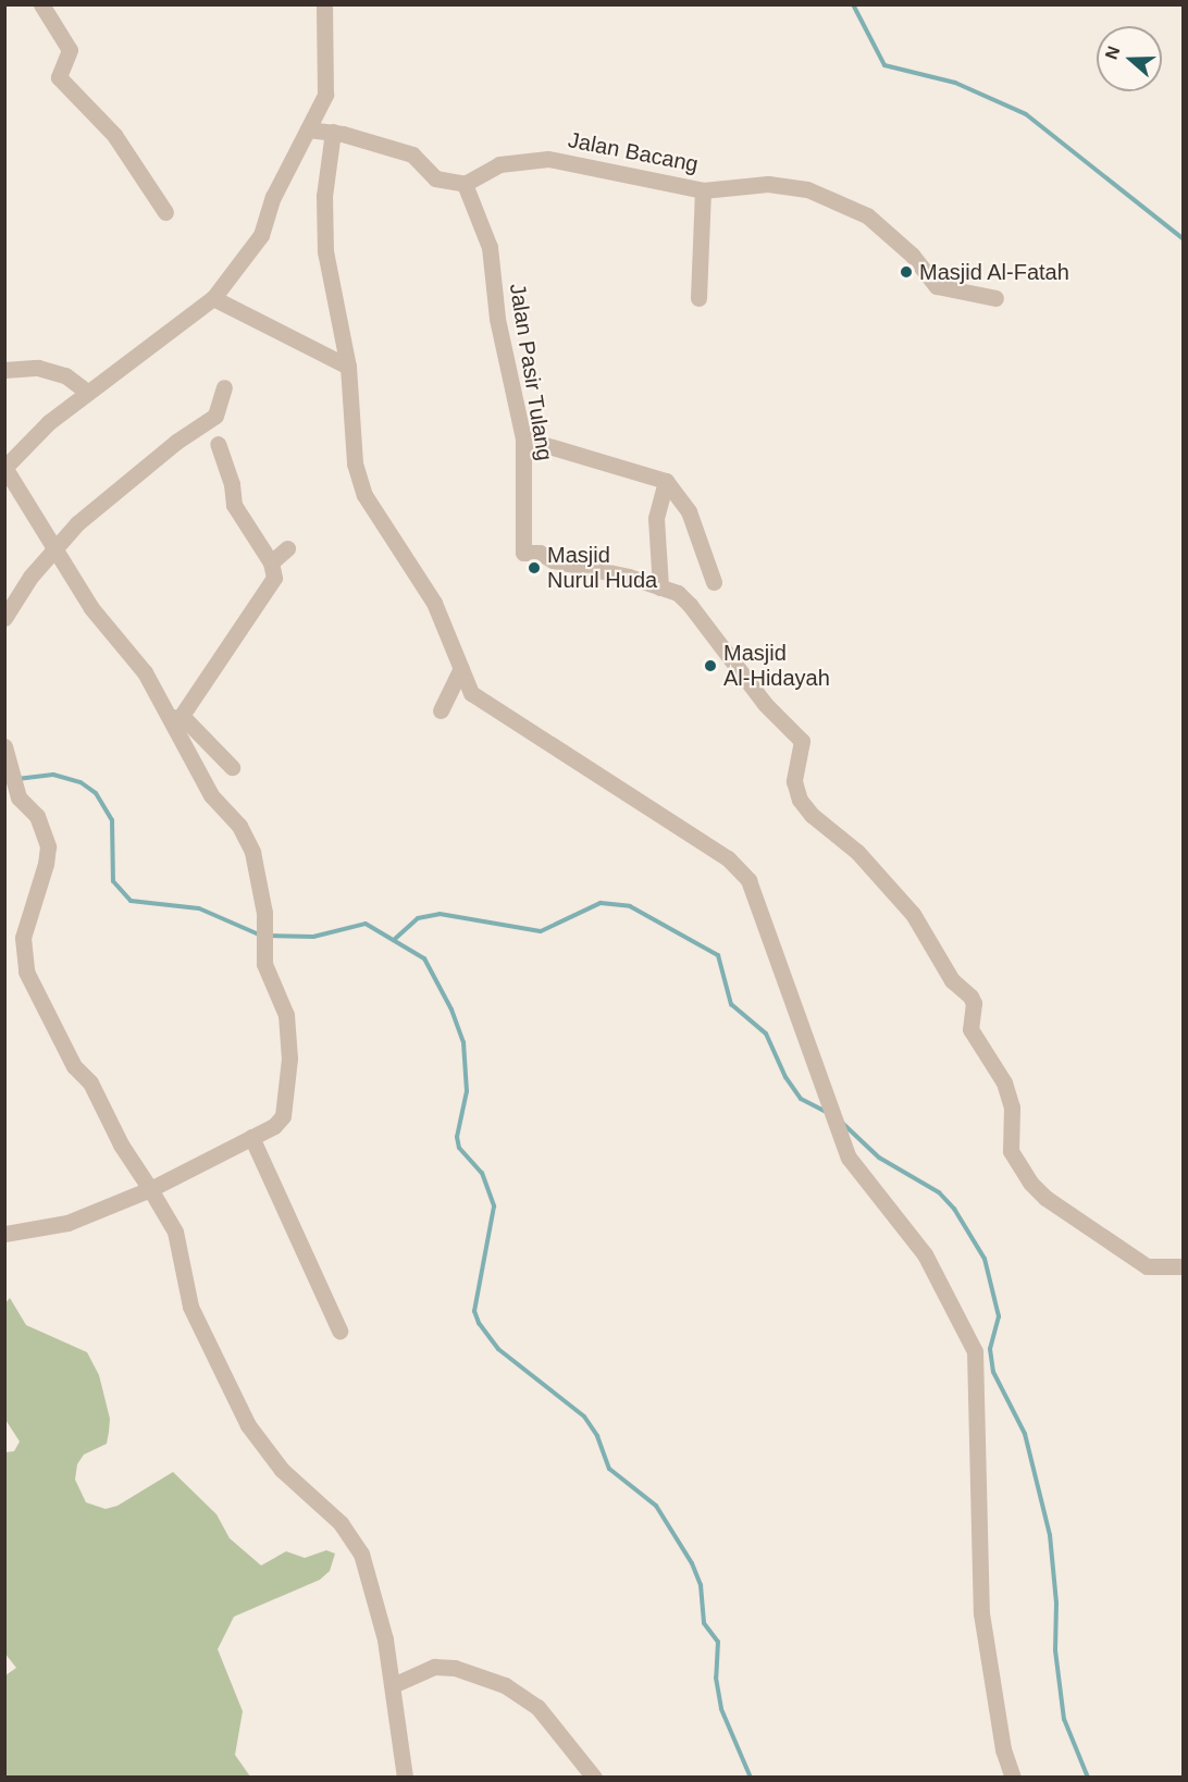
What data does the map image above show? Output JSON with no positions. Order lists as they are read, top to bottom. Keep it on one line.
{"streets":{"street":["Jalan Bacang","Jalan Pasir Tulang"]},"crossings":[["Jalan Bacang","Jalan Pasir Tulang"]],"places":["Masjid Al-Fatah","Masjid Nurul Huda","Masjid Al-Hidayah"],"north":"left"}
